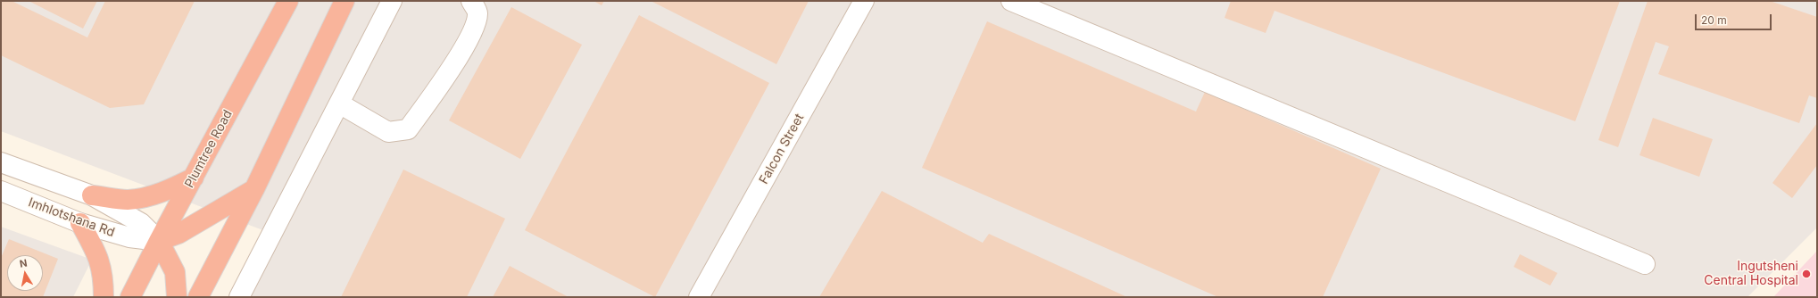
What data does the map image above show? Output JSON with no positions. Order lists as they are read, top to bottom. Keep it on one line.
{"streets":{"highway":["Plumtree Road"],"street":["Falcon Street","Imhlotshana Rd"]},"crossings":[["Plumtree Road","Imhlotshana Rd"]],"places":["Ingutsheni Central Hospital"],"scale_bar":"20 m","north":"top"}
